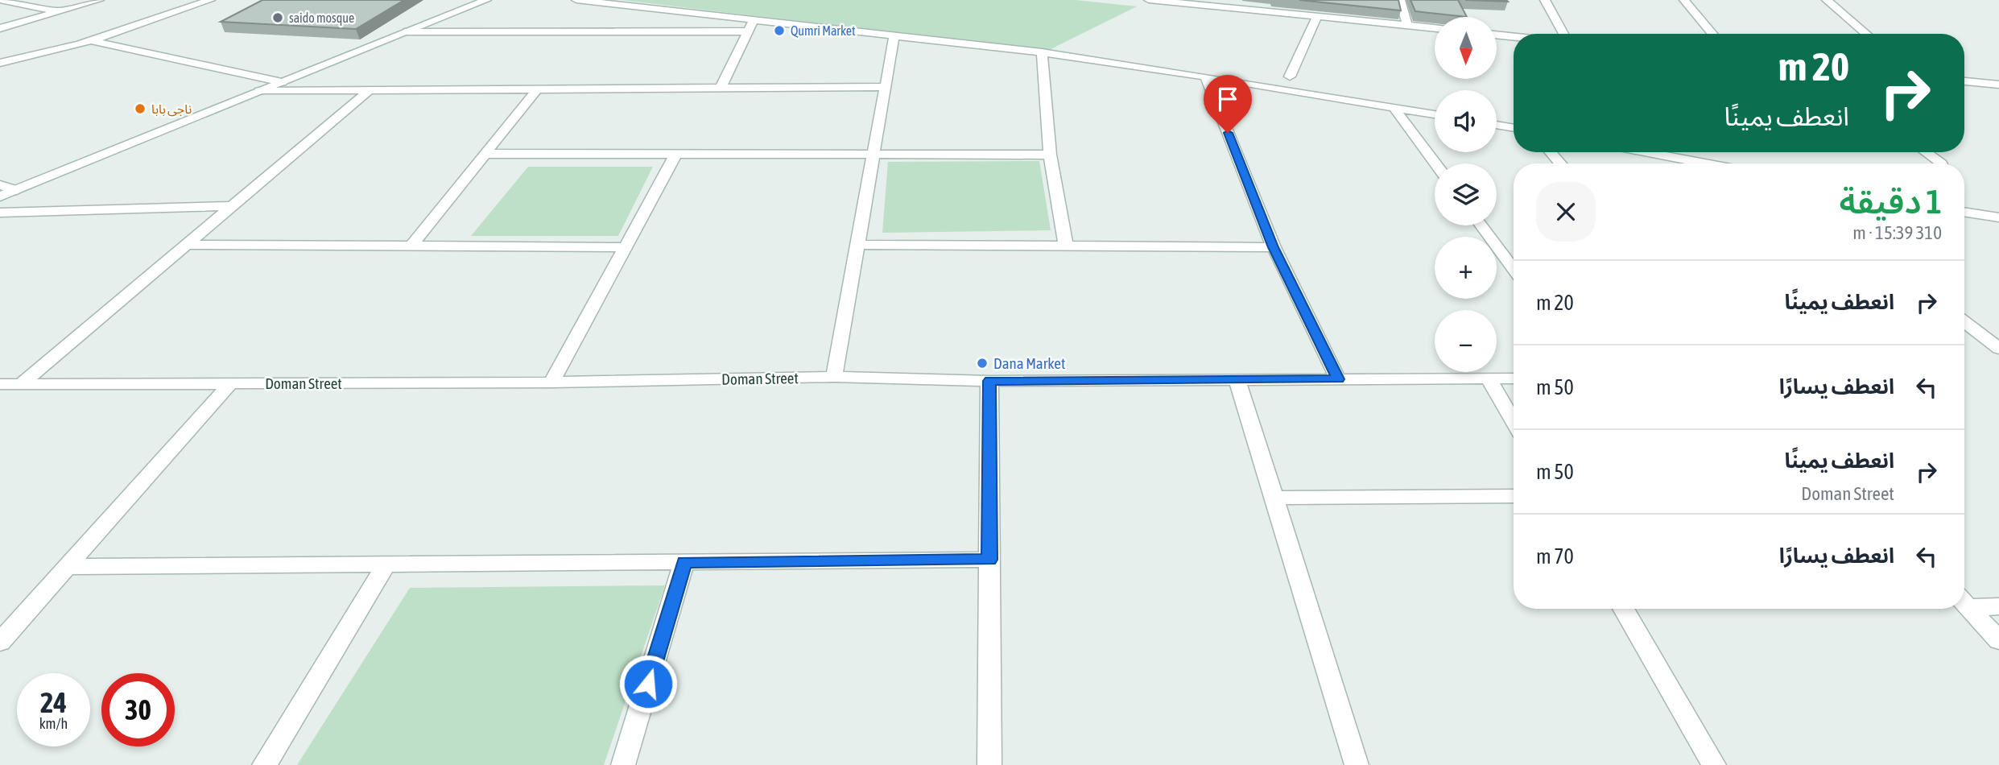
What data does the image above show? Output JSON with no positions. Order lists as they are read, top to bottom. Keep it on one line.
{"streets":{"street":["Doman Street"]},"places":["saido mosque","Qumri Market","ناجى بابا","Dana Market"],"north":"bottom","page":{"map_buttons":["+","−"],"turn":["20 m","انعطف يمينًا"],"heading":["1 دقيقة","310 m · 15:39"],"list":[{"name":"انعطف يمينًا","value":"20 m"},{"name":"انعطف يسارًا","value":"50 m"},{"name":"انعطف يمينًا","note":"Doman Street","value":"50 m"},{"name":"انعطف يسارًا","value":"70 m"}],"speed":"24 km/h","limit":"30"}}
